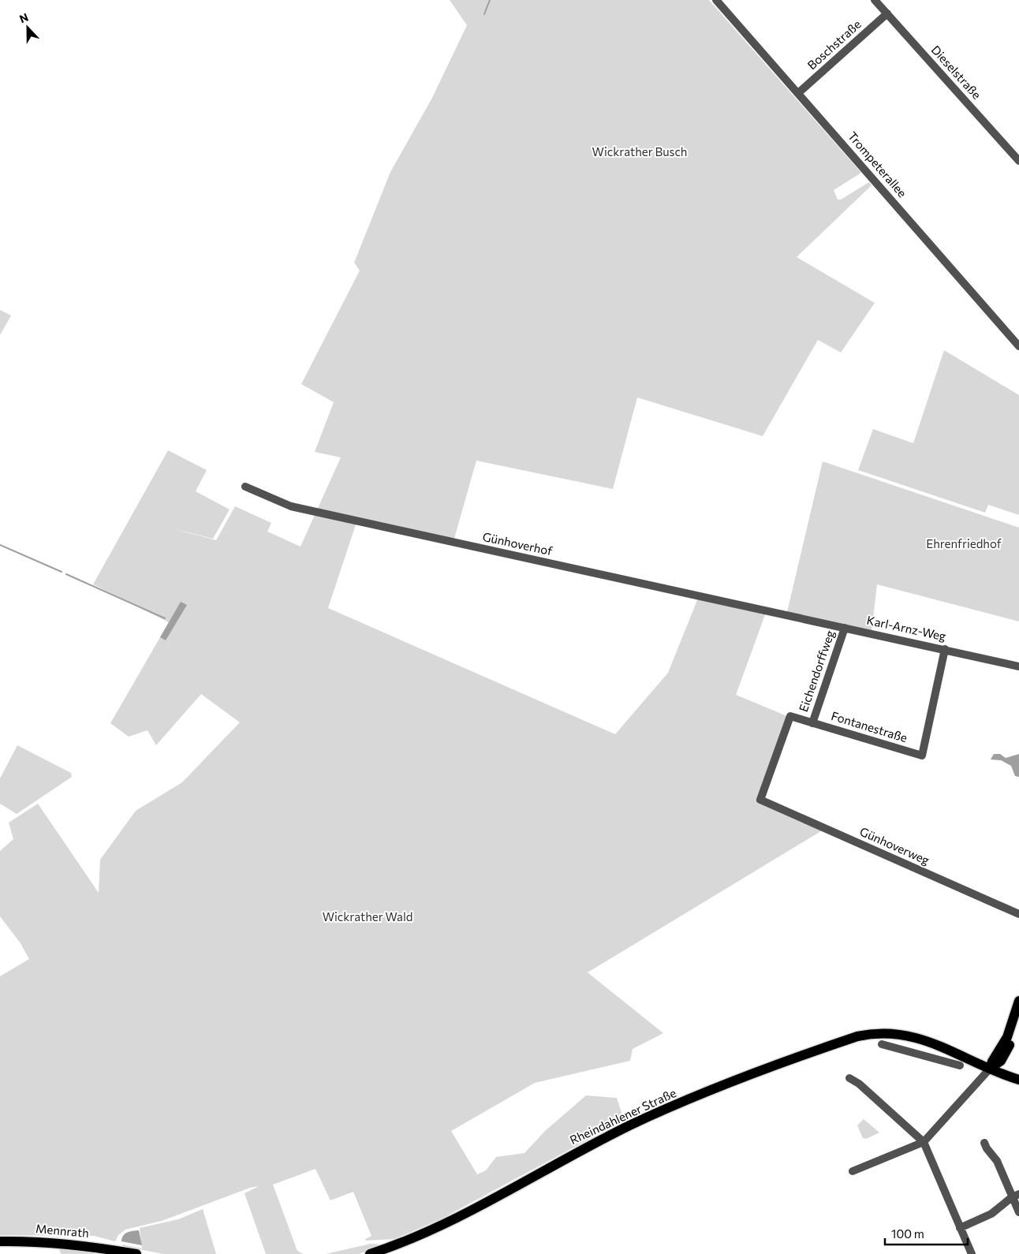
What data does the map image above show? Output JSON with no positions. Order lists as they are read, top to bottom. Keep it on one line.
{"streets":{"main road":["Rheindahlener Straße","Mennrath"],"street":["Boschstraße","Dieselstraße","Trompeterallee","Günhoverhof","Karl-Arnz-Weg","Eichendorffweg","Fontanestraße","Günhoverweg"]},"crossings":[["Boschstraße","Dieselstraße"],["Boschstraße","Trompeterallee"],["Günhoverhof","Karl-Arnz-Weg"],["Karl-Arnz-Weg","Eichendorffweg"],["Karl-Arnz-Weg","Fontanestraße"],["Eichendorffweg","Fontanestraße"],["Fontanestraße","Günhoverweg"]],"parks":["Wickrather Busch","Ehrenfriedhof","Wickrather Wald"],"scale_bar":"100 m","north":"top"}
